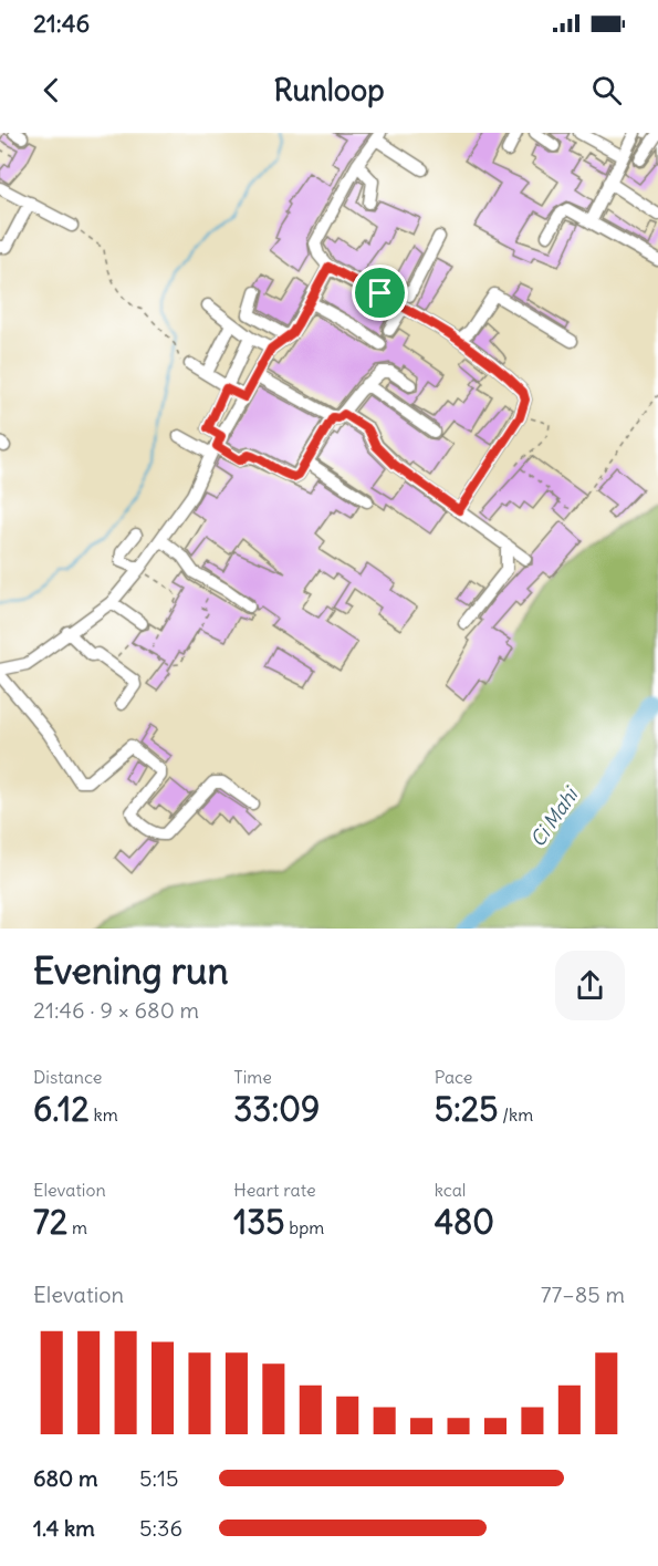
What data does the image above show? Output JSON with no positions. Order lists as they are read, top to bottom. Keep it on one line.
{"water":["Ci Mahi"],"page":{"status":"21:46","header":"Runloop","heading":["Evening run","21:46 · 9 × 680 m"],"stats":[["Distance","6.12 km"],["Time","33:09"],["Pace","5:25 /km"],["Elevation","72 m"],["Heart rate","135 bpm"],["kcal","480"]],"chart":["Elevation","77–85 m"],"list":[{"name":"680 m","note":"5:15"},{"name":"1.4 km","note":"5:36"}]}}
